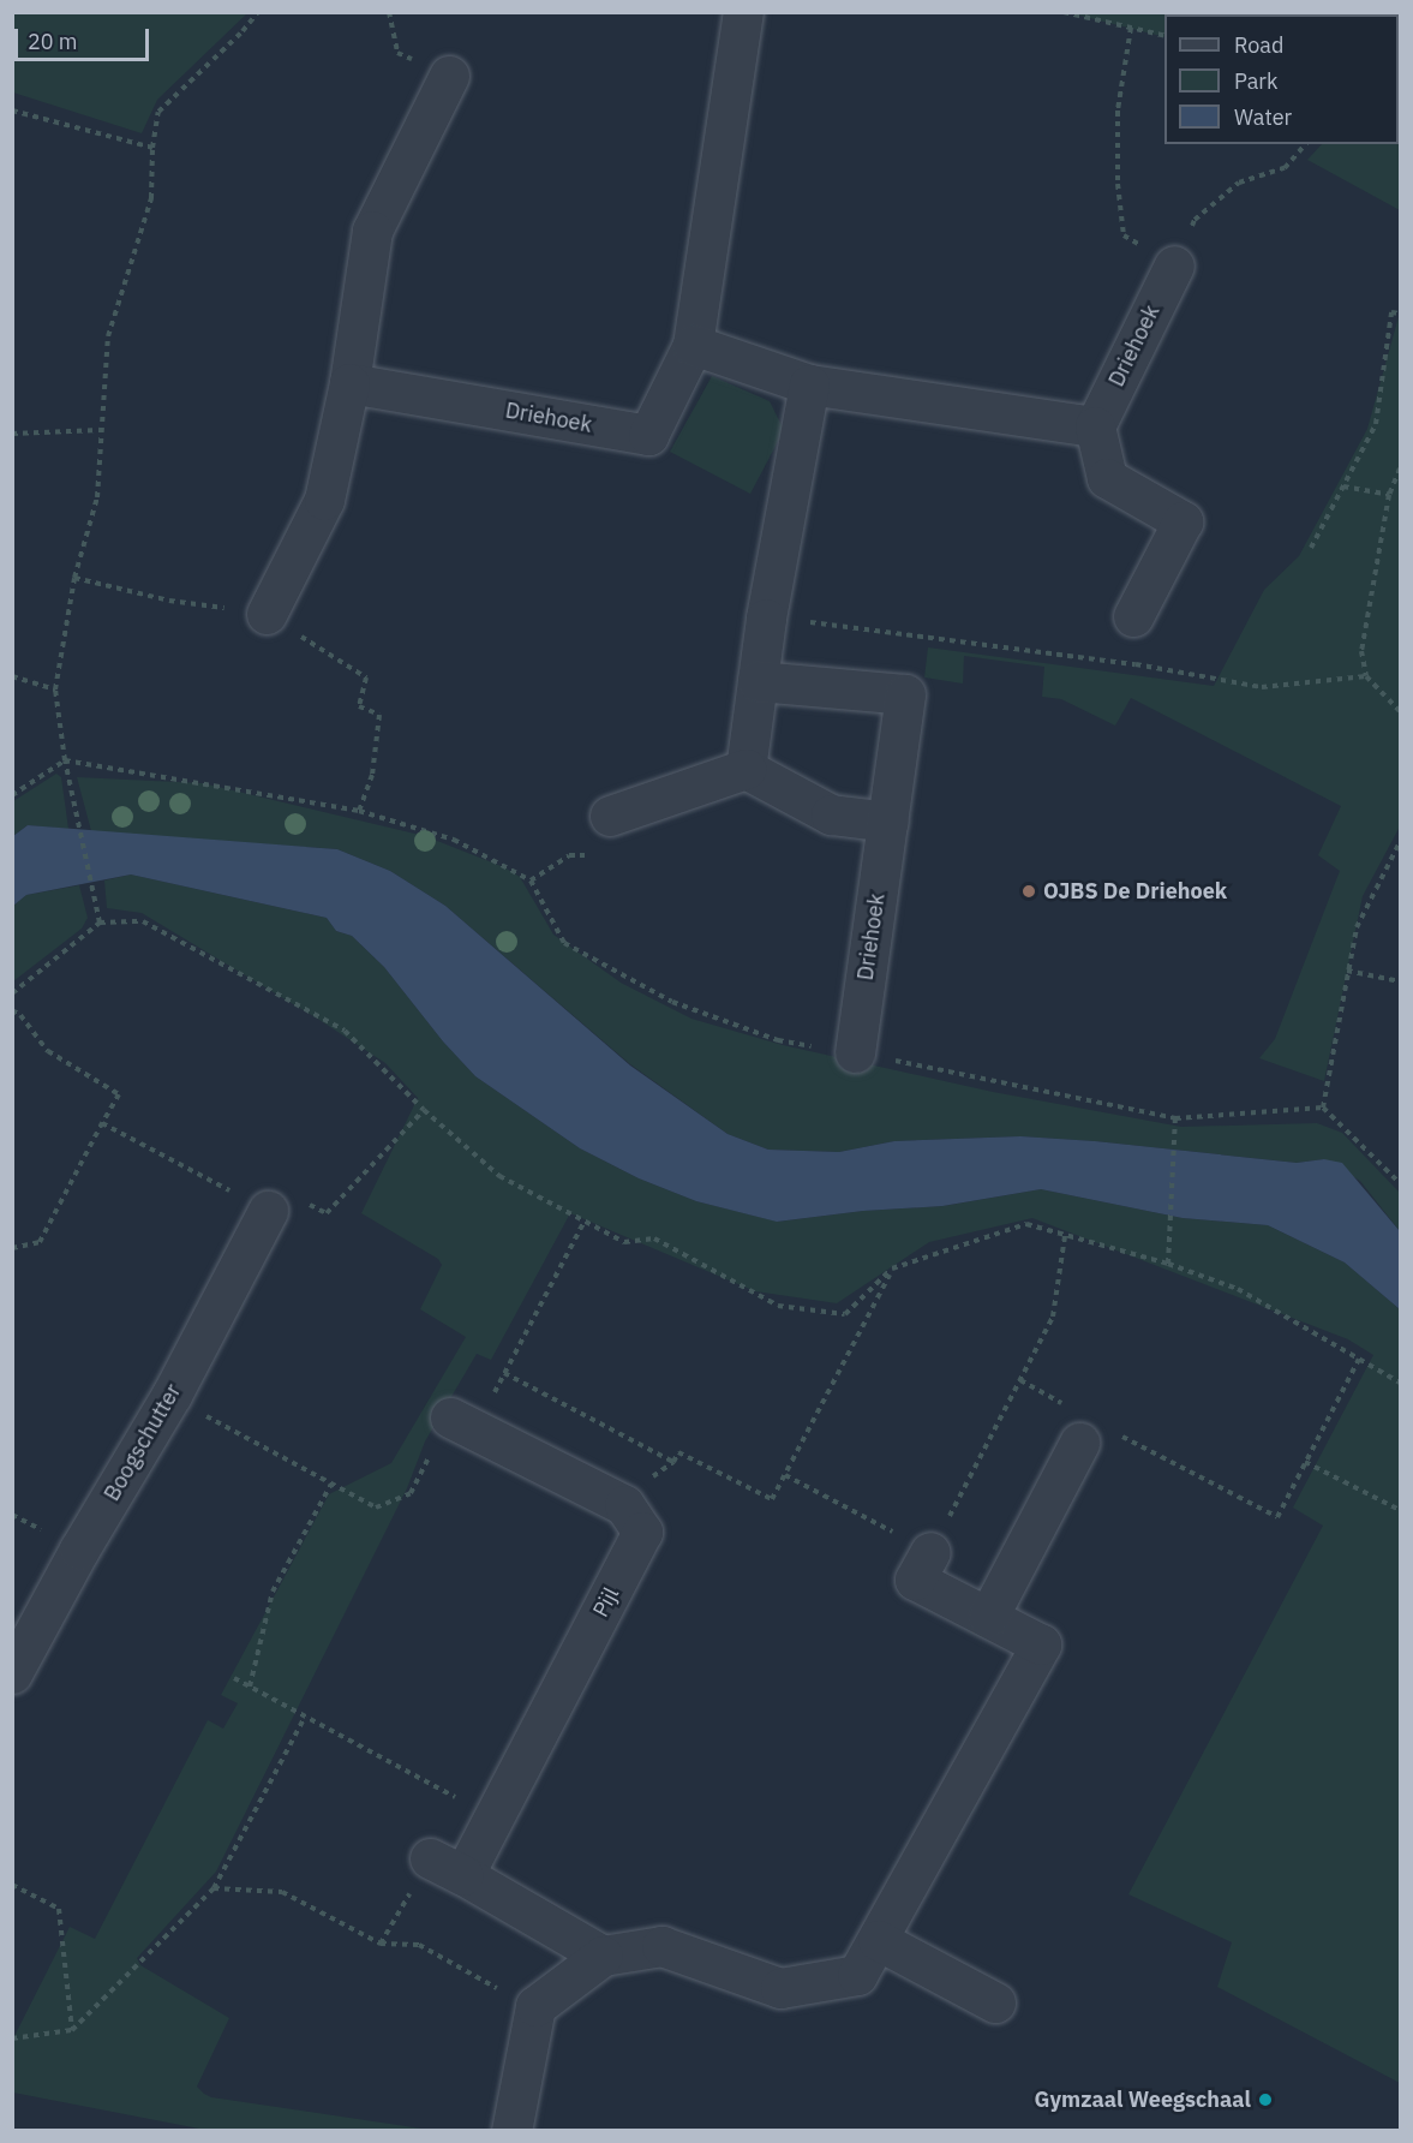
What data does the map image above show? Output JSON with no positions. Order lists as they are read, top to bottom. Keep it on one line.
{"streets":{"street":["Driehoek","Boogschutter","Pijl"]},"places":["OJBS De Driehoek","Gymzaal Weegschaal"],"legend":["Road","Park","Water"],"scale_bar":"20 m"}
